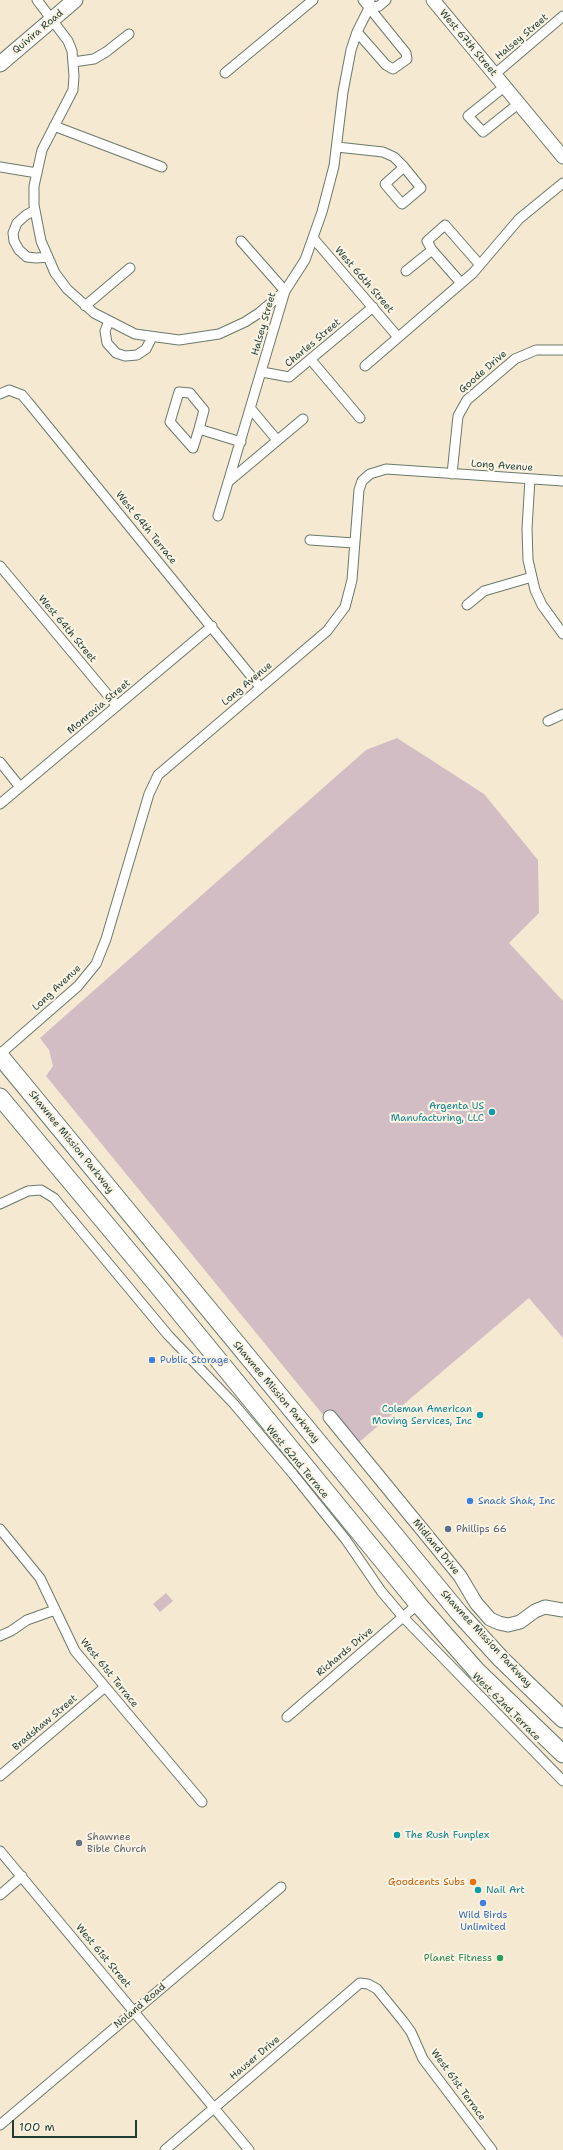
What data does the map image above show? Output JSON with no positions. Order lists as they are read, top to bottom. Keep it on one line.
{"streets":{"highway":["Shawnee Mission Parkway"],"main road":["Quivira Road"],"street":["Halsey Street","West 67th Street","West 66th Street","Charles Street","Goode Drive","Long Avenue","West 64th Terrace","West 64th Street","Monrovia Street","West 62nd Terrace","Midland Drive","Richards Drive","West 61st Terrace","Bradshaw Street","West 61st Street","Noland Road","Hauser Drive"]},"crossings":[["Halsey Street","West 67th Street"],["Halsey Street","West 66th Street"],["Halsey Street","Charles Street"],["West 66th Street","Charles Street"],["Goode Drive","Long Avenue"],["Long Avenue","West 64th Terrace"],["Long Avenue","Shawnee Mission Parkway"],["West 64th Terrace","Monrovia Street"],["West 64th Street","Monrovia Street"],["West 62nd Terrace","Richards Drive"],["West 61st Terrace","Bradshaw Street"],["West 61st Terrace","Hauser Drive"],["West 61st Street","Noland Road"],["West 61st Street","Hauser Drive"]],"places":["Argenta US Manufacturing, LLC","Public Storage","Coleman American Moving Services, Inc","Snack Shak, Inc","Phillips 66","The Rush Funplex","Shawnee Bible Church","Goodcents Subs","Nail Art","Wild Birds Unlimited","Planet Fitness"],"scale_bar":"100 m"}
